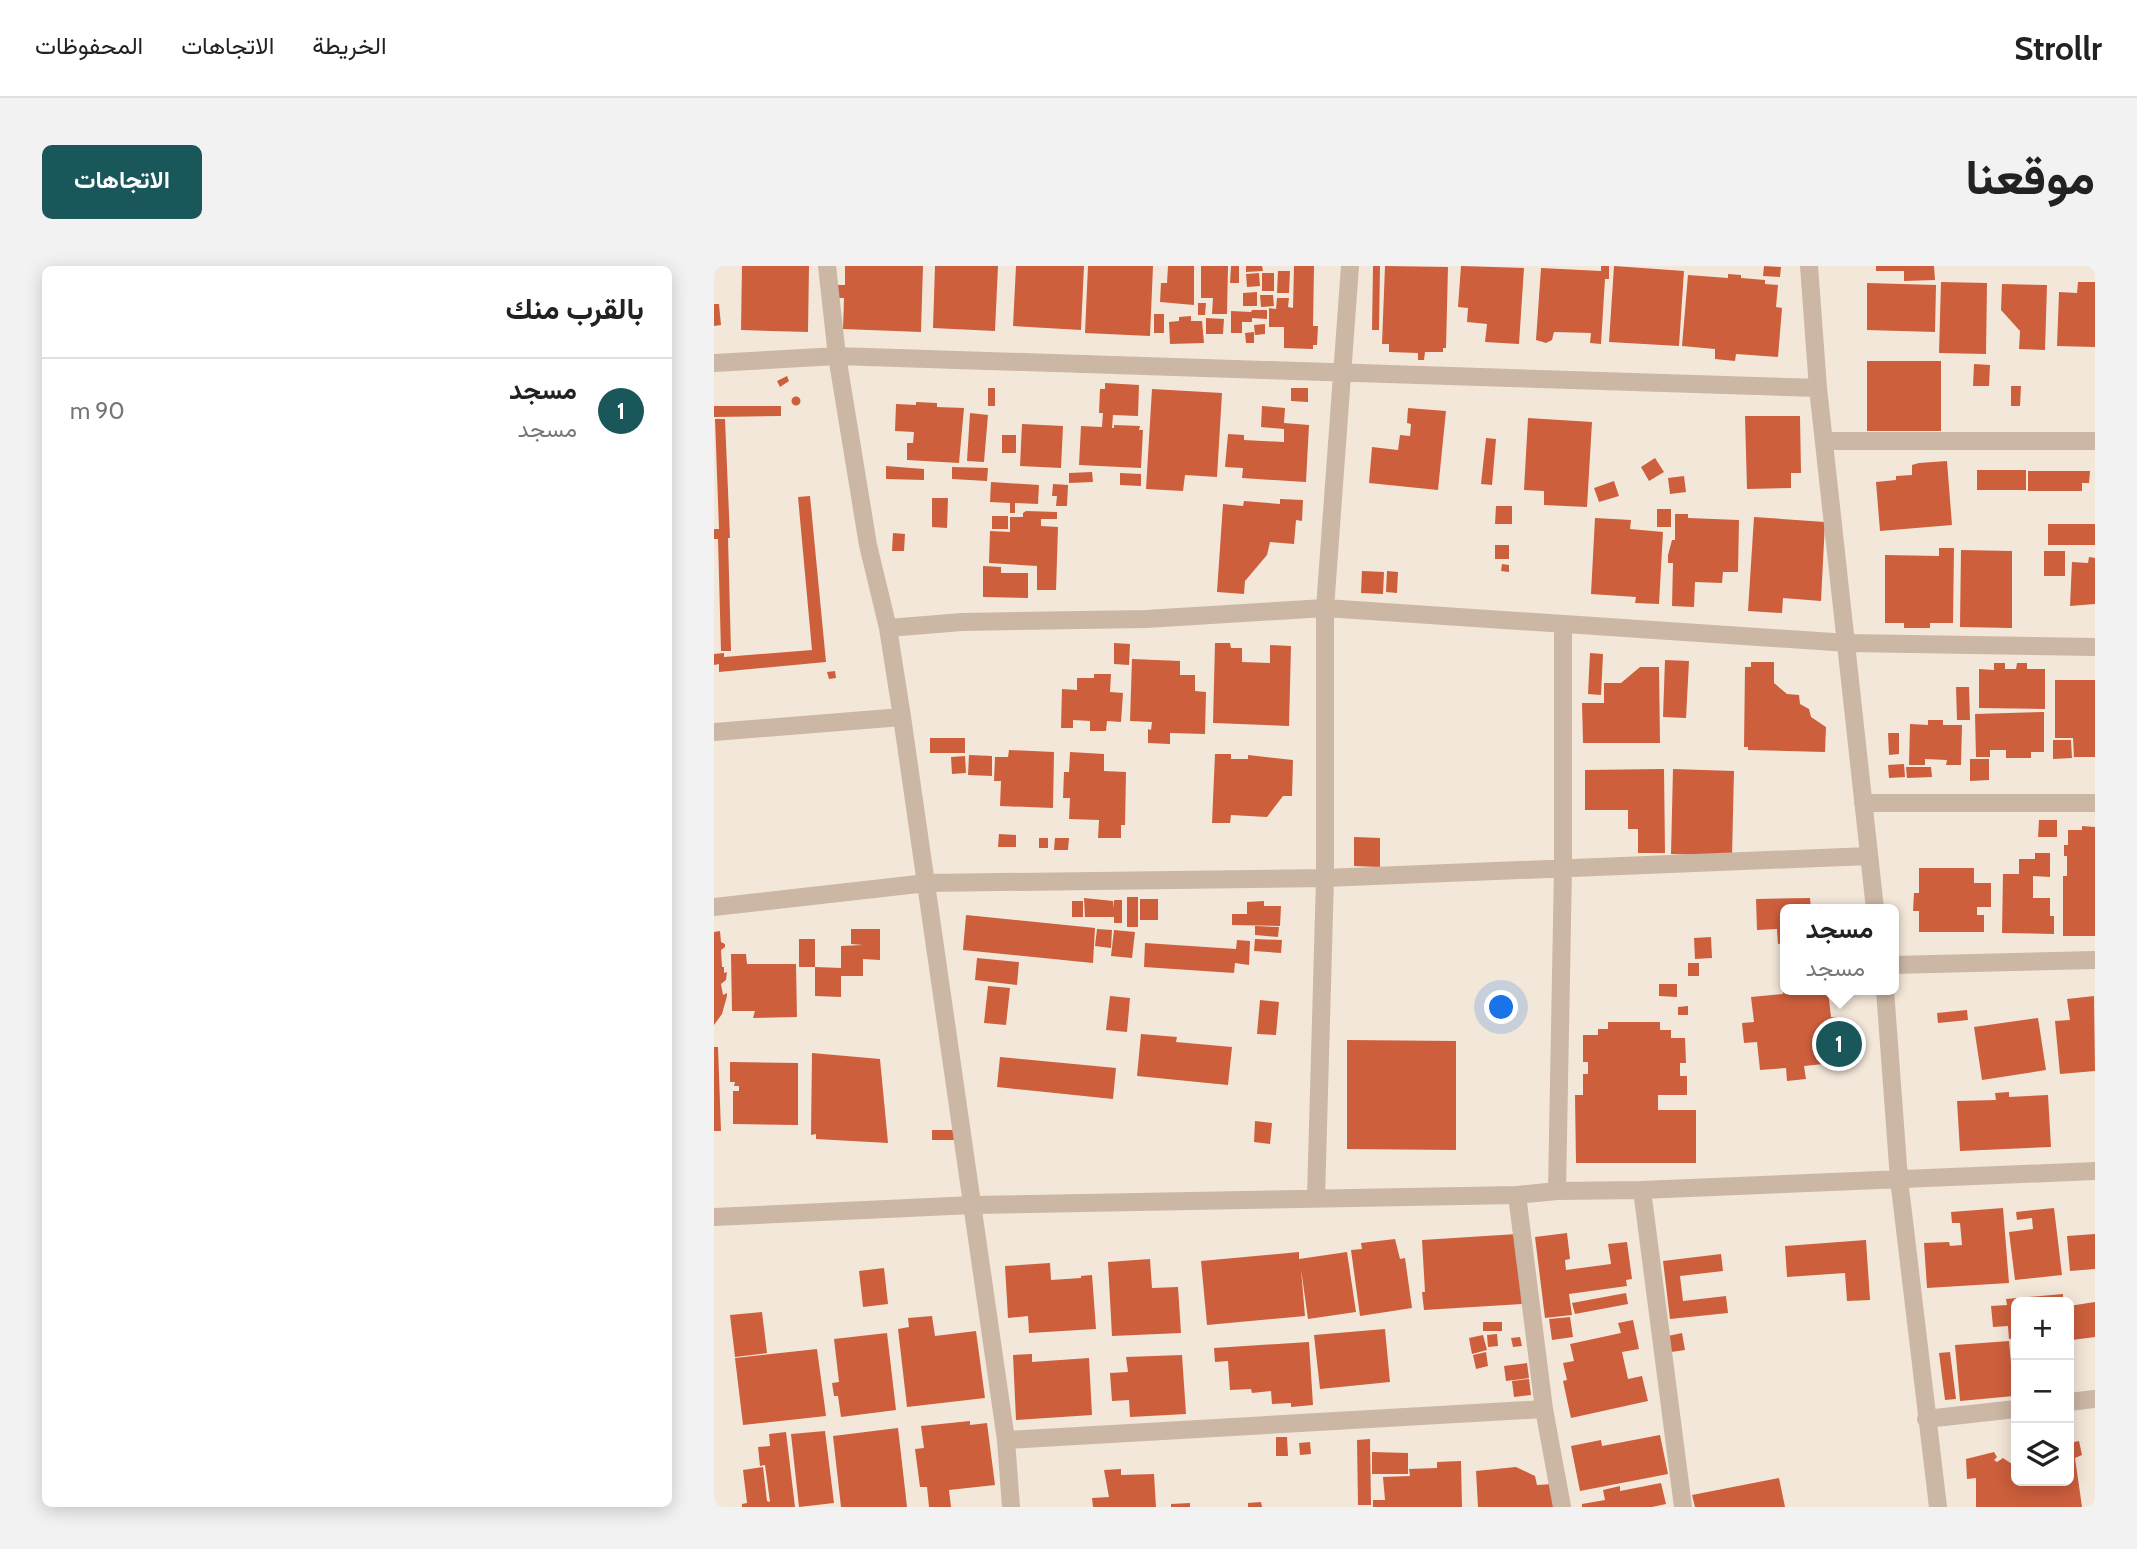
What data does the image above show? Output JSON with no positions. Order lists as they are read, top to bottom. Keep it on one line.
{"page":{"header":"Strollr","nav":["الخريطة","الاتجاهات","المحفوظات"],"title":"موقعنا","buttons":"الاتجاهات","heading":"بالقرب منك","list":[{"mark":"1","name":"مسجد","note":"مسجد","value":"90 m"}],"popup":["مسجد","مسجد"],"pins":"1","map_buttons":["+","−"]}}
